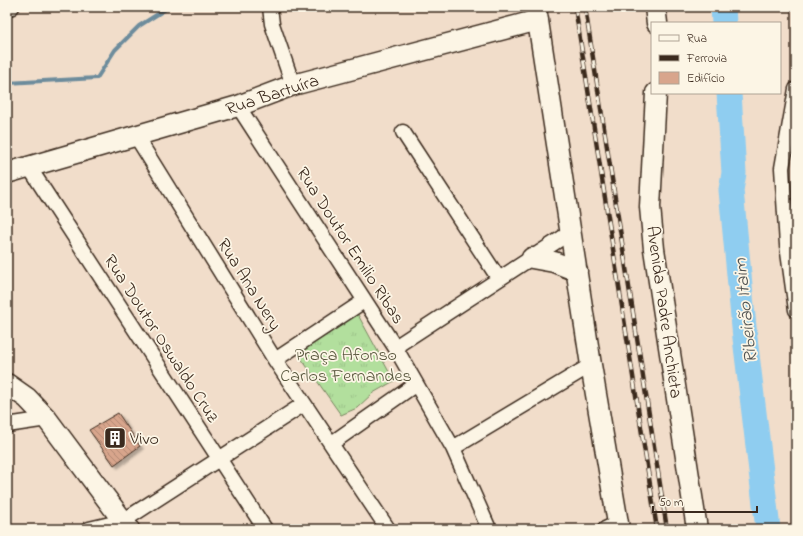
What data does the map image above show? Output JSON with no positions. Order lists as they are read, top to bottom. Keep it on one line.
{"streets":{"main road":["Rua Bartuíra","Avenida Padre Anchieta"],"street":["Rua Doutor Emilio Ribas","Rua Ana Nery","Rua Doutor Oswaldo Cruz"]},"crossings":[["Rua Bartuíra","Rua Doutor Emilio Ribas"],["Rua Bartuíra","Rua Ana Nery"],["Rua Bartuíra","Rua Doutor Oswaldo Cruz"]],"water":["Ribeirão Itaim"],"parks":["Praça Afonso Carlos Fernandes"],"places":{"building":["Vivo"]},"legend":["Rua","Ferrovia","Edifício"],"scale_bar":"50 m"}
